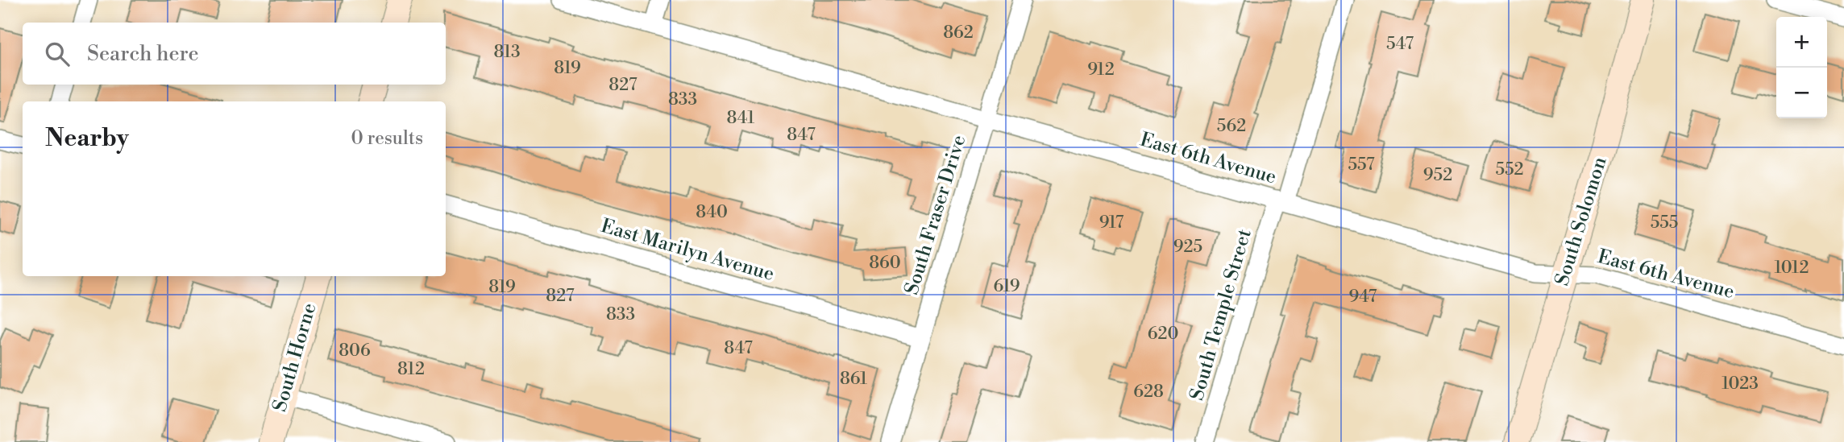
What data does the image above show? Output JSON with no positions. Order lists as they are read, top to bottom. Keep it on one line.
{"streets":{"street":["East 6th Avenue","South Fraser Drive","South Solomon","East Marilyn Avenue","South Temple Street","South Horne"]},"crossings":[["East 6th Avenue","South Fraser Drive"],["East 6th Avenue","South Solomon"],["East 6th Avenue","South Temple Street"],["South Fraser Drive","East Marilyn Avenue"]],"house_numbers":["862","547","813","819","912","827","833","841","562","847","557","552","952","840","917","555","925","860","1012","619","819","827","947","833","620","847","806","812","861","1023","628"],"page":{"map_buttons":["+","−"],"search":"Search here","heading":["Nearby","0 results"]}}
